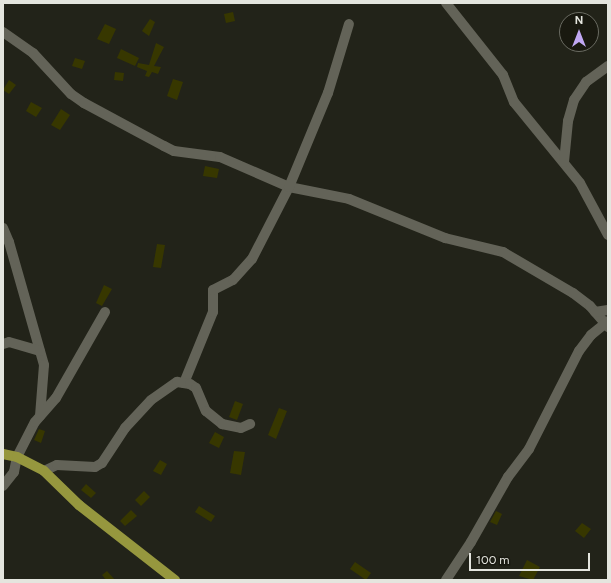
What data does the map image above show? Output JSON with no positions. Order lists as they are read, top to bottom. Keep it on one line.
{"scale_bar":"100 m","north":"top"}
